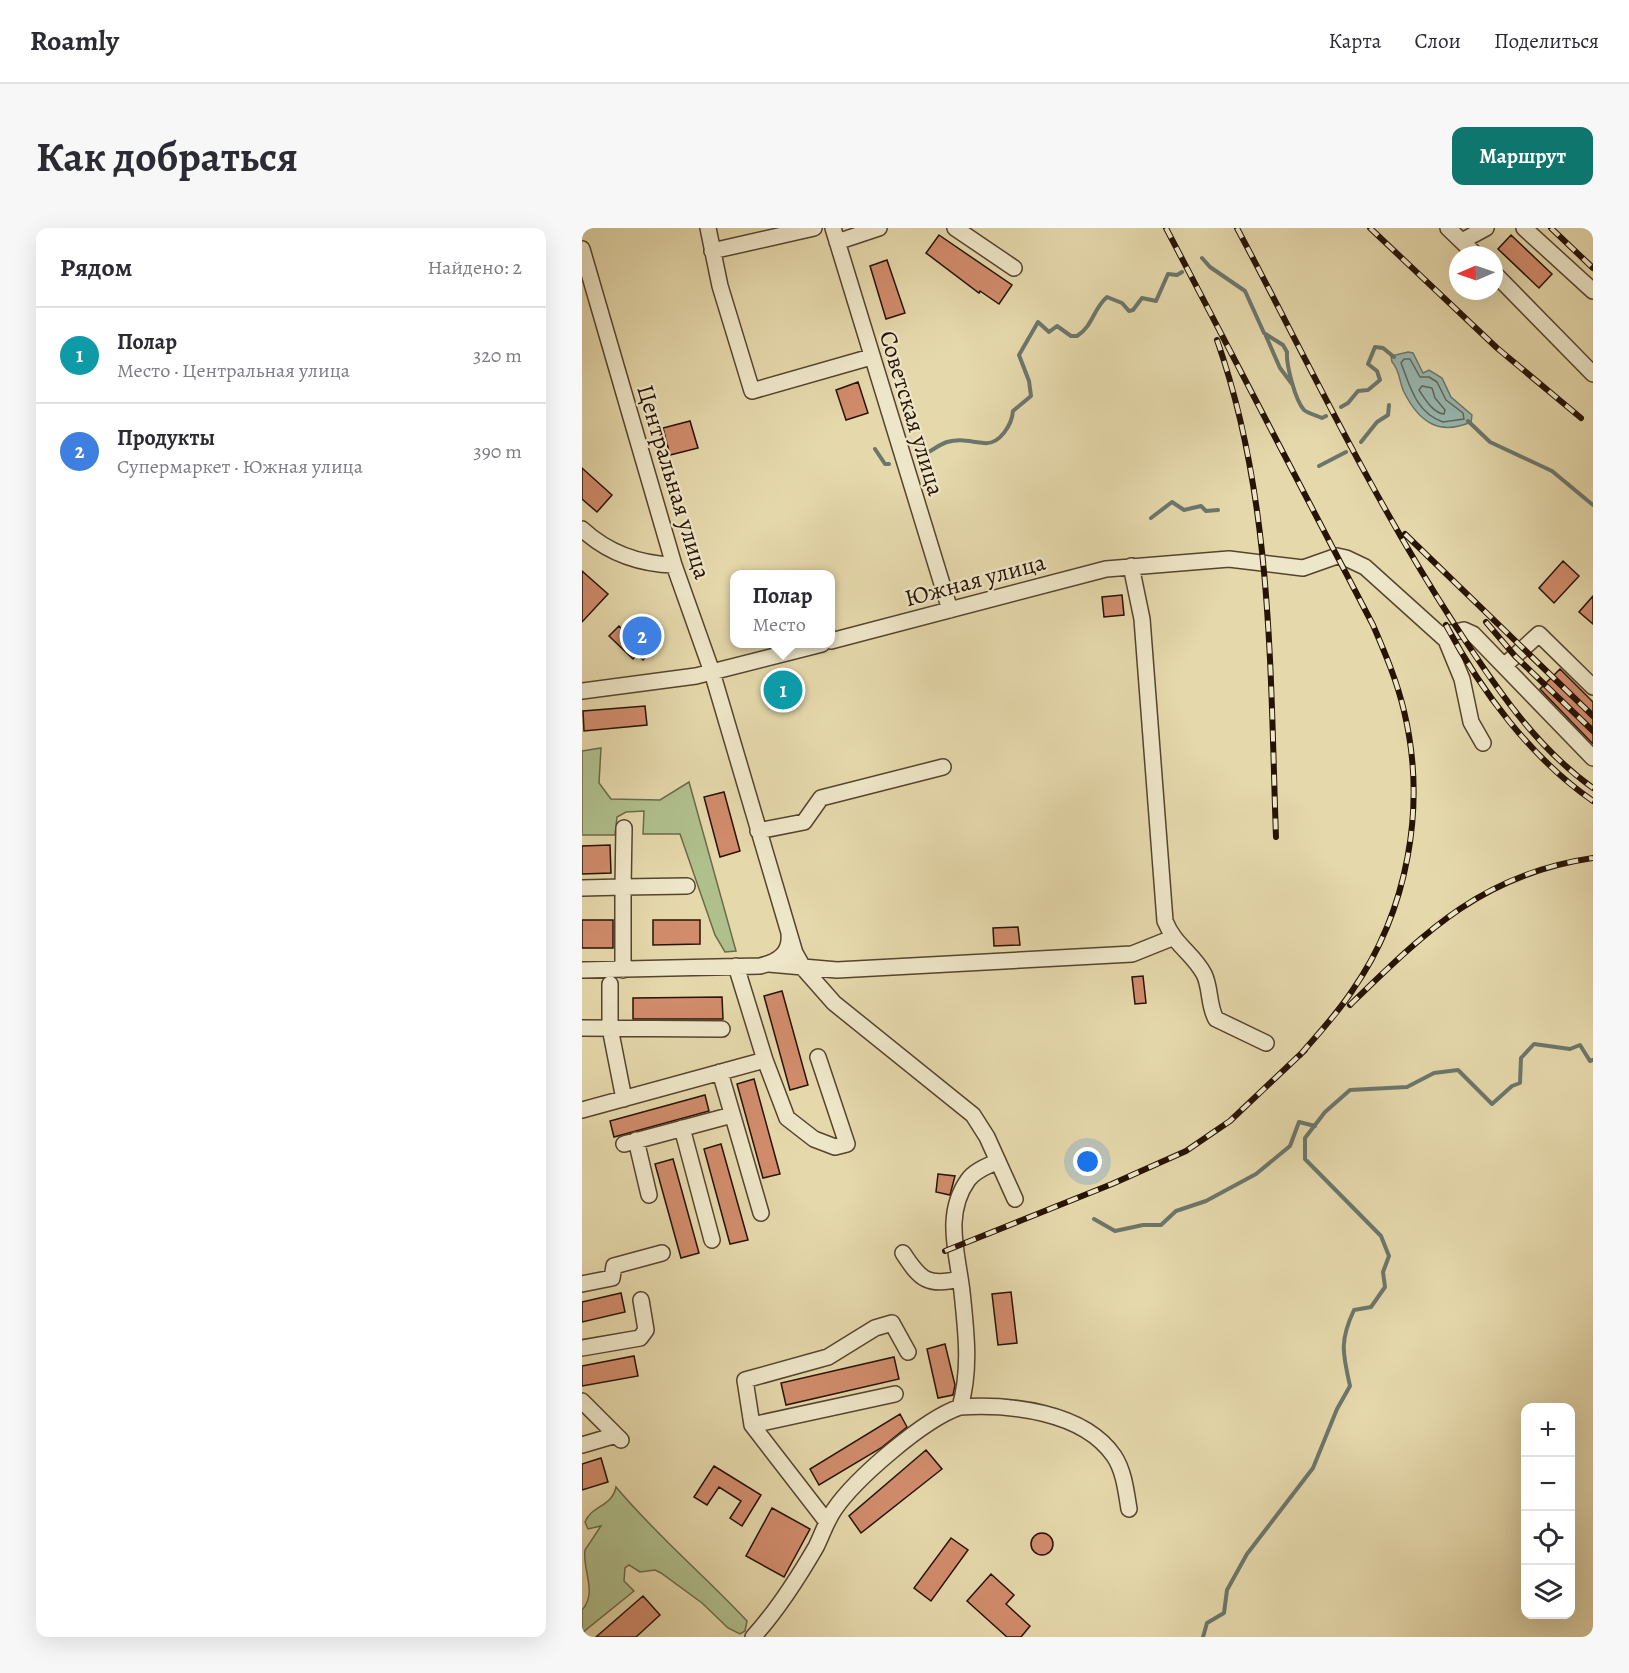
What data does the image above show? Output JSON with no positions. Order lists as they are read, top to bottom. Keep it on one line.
{"streets":{"street":["Советская улица","Центральная улица","Южная улица"]},"crossings":[["Советская улица","Южная улица"]],"north":"left","page":{"header":"Roamly","nav":["Карта","Слои","Поделиться"],"buttons":"Маршрут","title":"Как добраться","heading":["Рядом","Найдено: 2"],"list":[{"mark":"1","name":"Полар","note":"Место · Центральная улица","value":"320 m"},{"mark":"2","name":"Продукты","note":"Супермаркет · Южная улица","value":"390 m"}],"popup":["Полар","Место"],"pins":["2","1"],"map_buttons":["+","−"]}}
